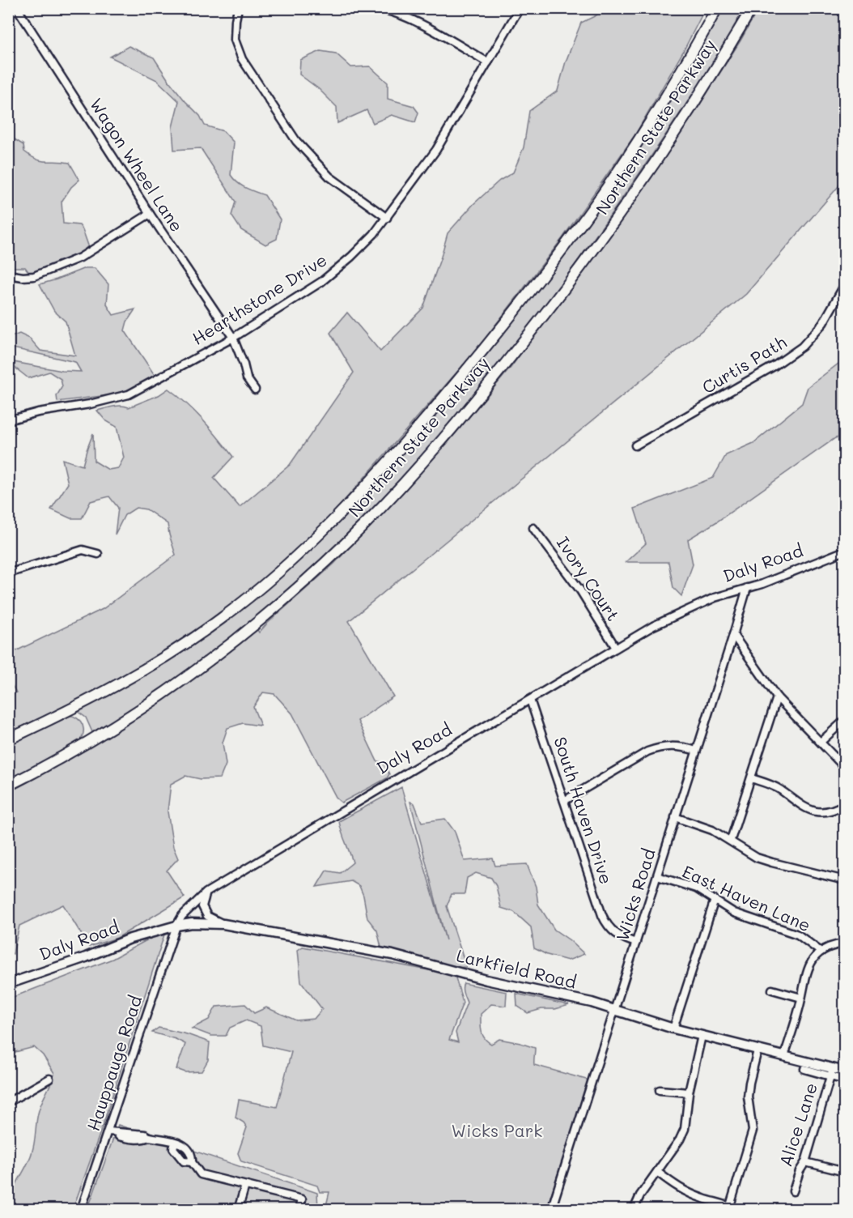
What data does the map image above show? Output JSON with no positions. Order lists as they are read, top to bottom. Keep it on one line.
{"streets":{"highway":["Northern State Parkway"],"main road":["Daly Road","Larkfield Road"],"street":["Wagon Wheel Lane","Hearthstone Drive","Curtis Path","Ivory Court","South Haven Drive","Wicks Road","East Haven Lane","Hauppauge Road","Alice Lane"]},"crossings":[["Wagon Wheel Lane","Hearthstone Drive"],["Daly Road","Ivory Court"],["Daly Road","South Haven Drive"],["Daly Road","Wicks Road"],["Daly Road","Larkfield Road"],["Daly Road","Hauppauge Road"],["South Haven Drive","Wicks Road"],["Wicks Road","East Haven Lane"],["Wicks Road","Larkfield Road"],["Larkfield Road","Hauppauge Road"],["Larkfield Road","Alice Lane"]],"parks":["Wicks Park"]}
